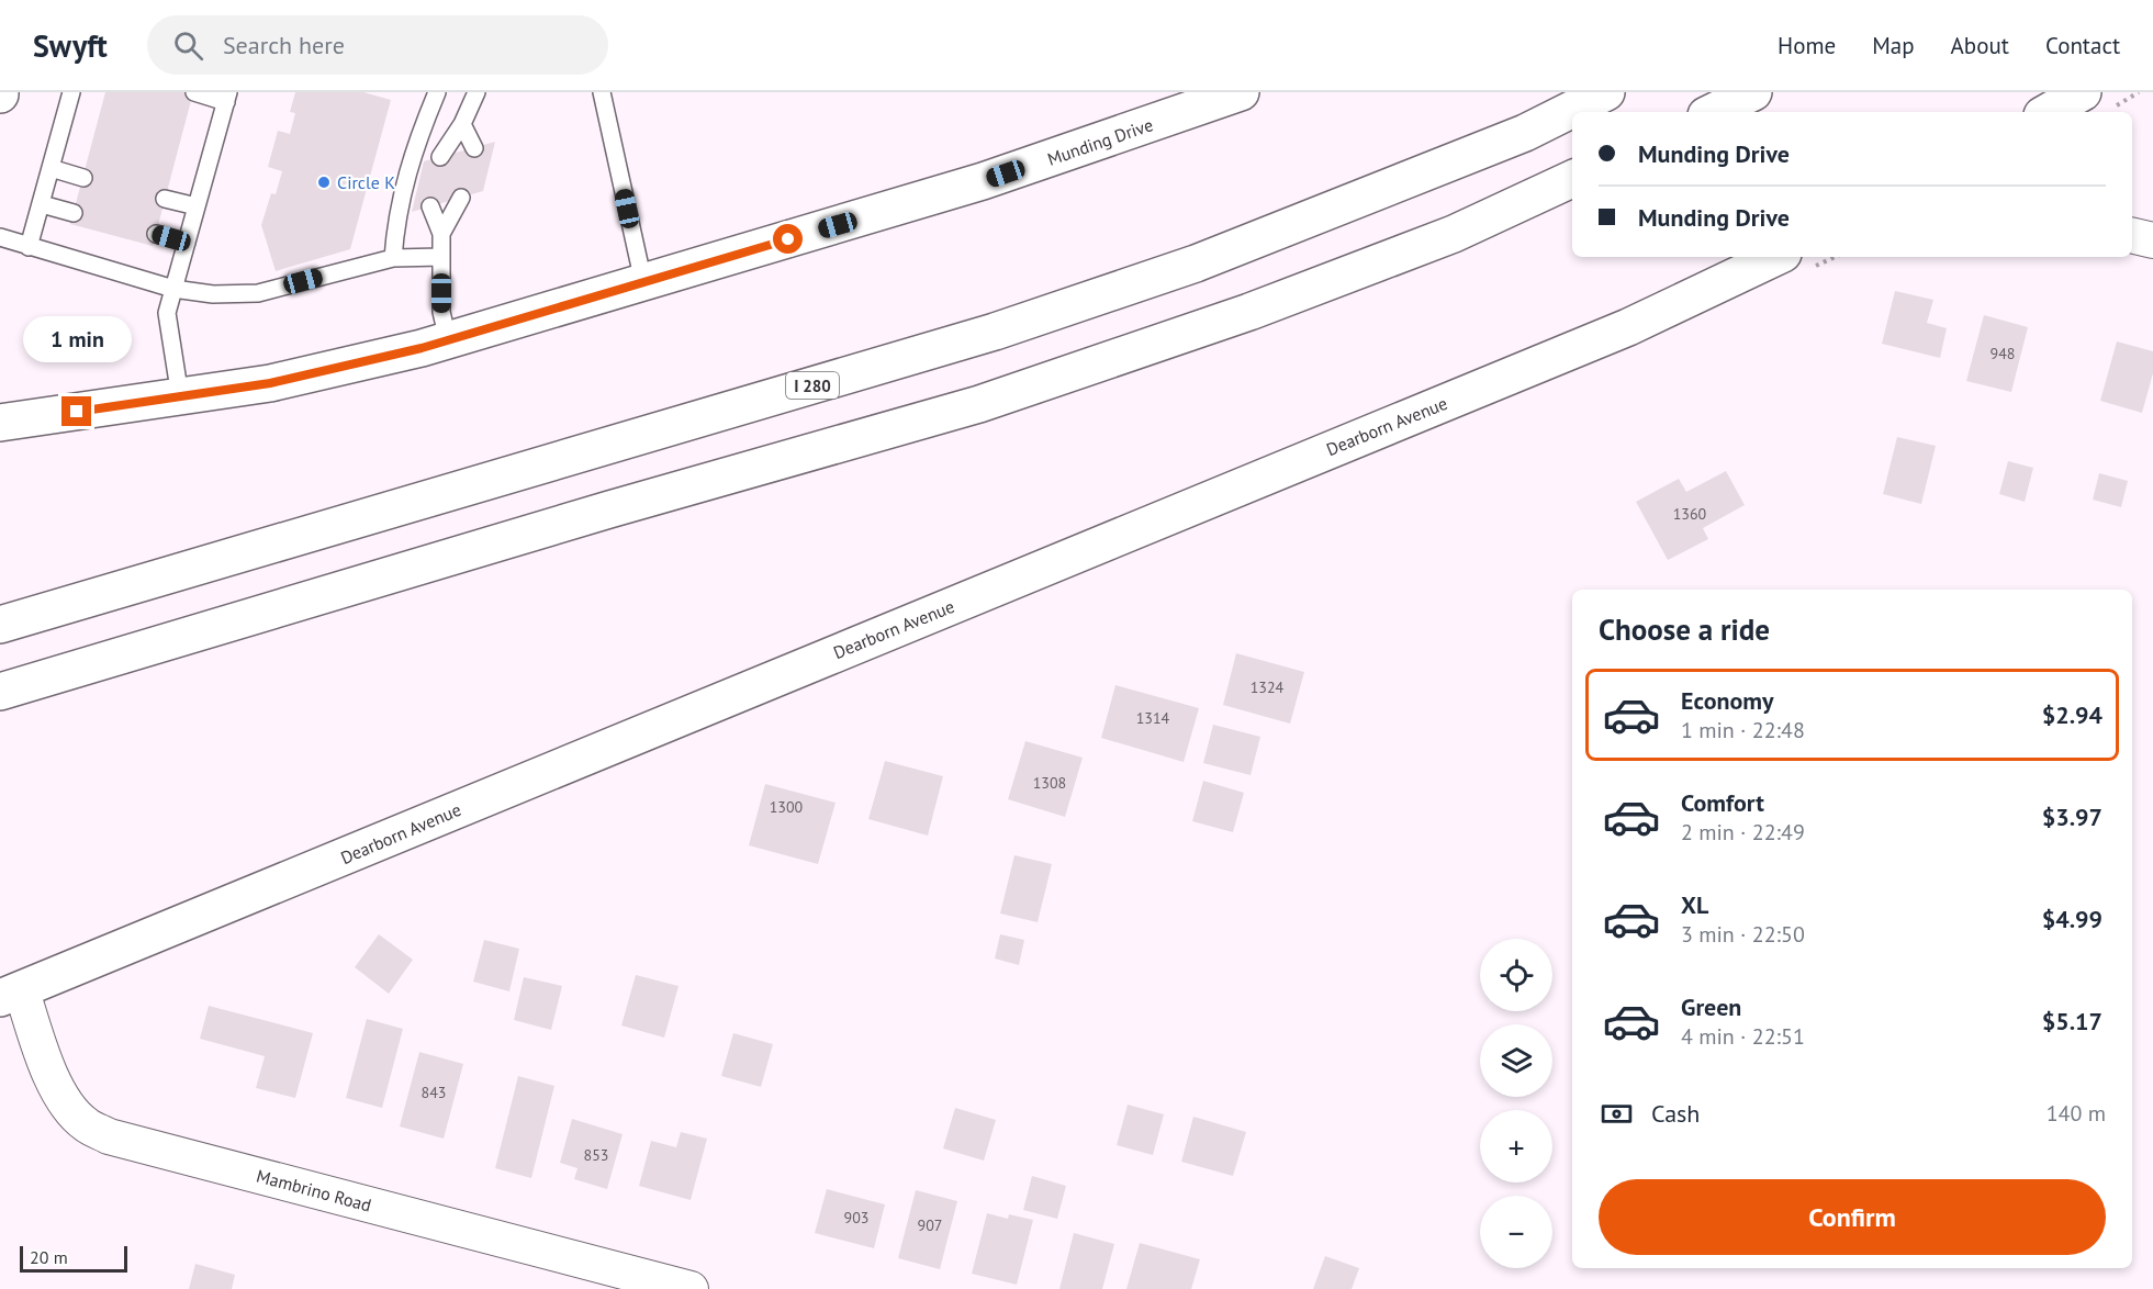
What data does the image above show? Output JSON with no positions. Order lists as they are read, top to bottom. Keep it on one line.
{"streets":{"main road":["Munding Drive","I 280","Dearborn Avenue"],"street":["Mambrino Road"]},"crossings":[["Dearborn Avenue","Mambrino Road"]],"places":["Circle K"],"house_numbers":["948","1360","1324","1314","1308","1300","843","853","903","907"],"scale_bar":"20 m","page":{"header":"Swyft","search":"Search here","nav":["Home","Map","About","Contact"],"banner":["Munding Drive","Munding Drive"],"bubble":"1 min","heading":"Choose a ride","list":[{"name":"Economy","note":"1 min · 22:48","value":"$2.94"},{"name":"Comfort","note":"2 min · 22:49","value":"$3.97"},{"name":"XL","note":"3 min · 22:50","value":"$4.99"},{"name":"Green","note":"4 min · 22:51","value":"$5.17"}],"map_buttons":["+","−"],"pay":["Cash","140 m"],"buttons":"Confirm","scale":"20 m"}}
